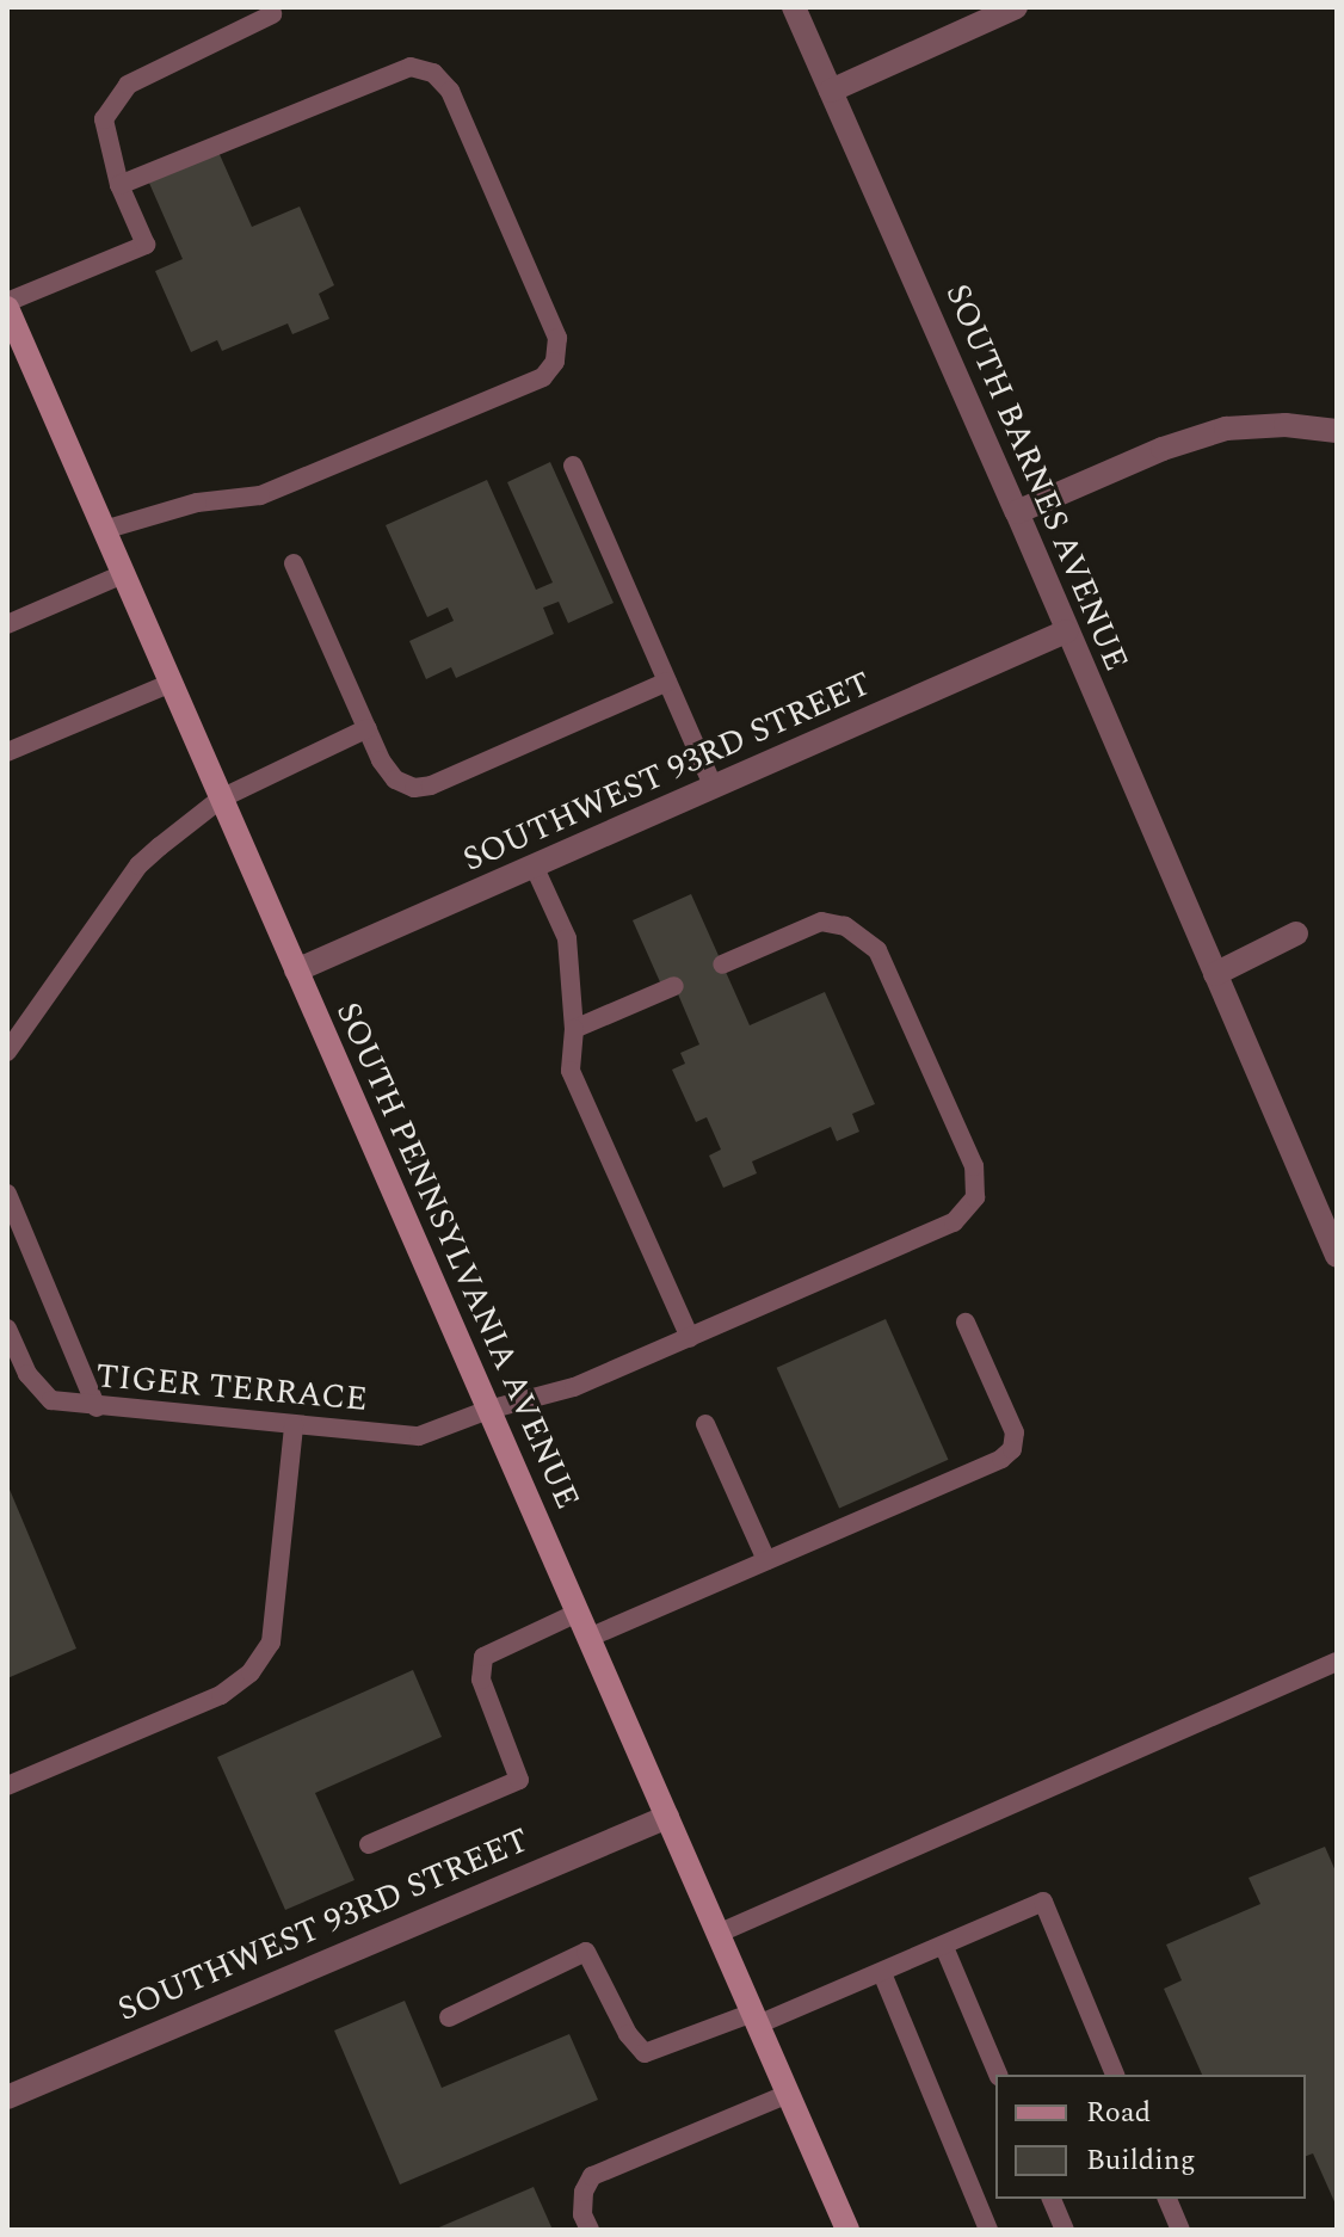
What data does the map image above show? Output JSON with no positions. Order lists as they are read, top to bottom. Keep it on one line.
{"streets":{"main road":["SOUTH PENNSYLVANIA AVENUE"],"street":["SOUTH BARNES AVENUE","SOUTHWEST 93RD STREET"],"lane":["TIGER TERRACE"]},"crossings":[["SOUTH BARNES AVENUE","SOUTHWEST 93RD STREET"],["SOUTHWEST 93RD STREET","SOUTH PENNSYLVANIA AVENUE"],["SOUTH PENNSYLVANIA AVENUE","TIGER TERRACE"]],"legend":["Road","Building"]}
